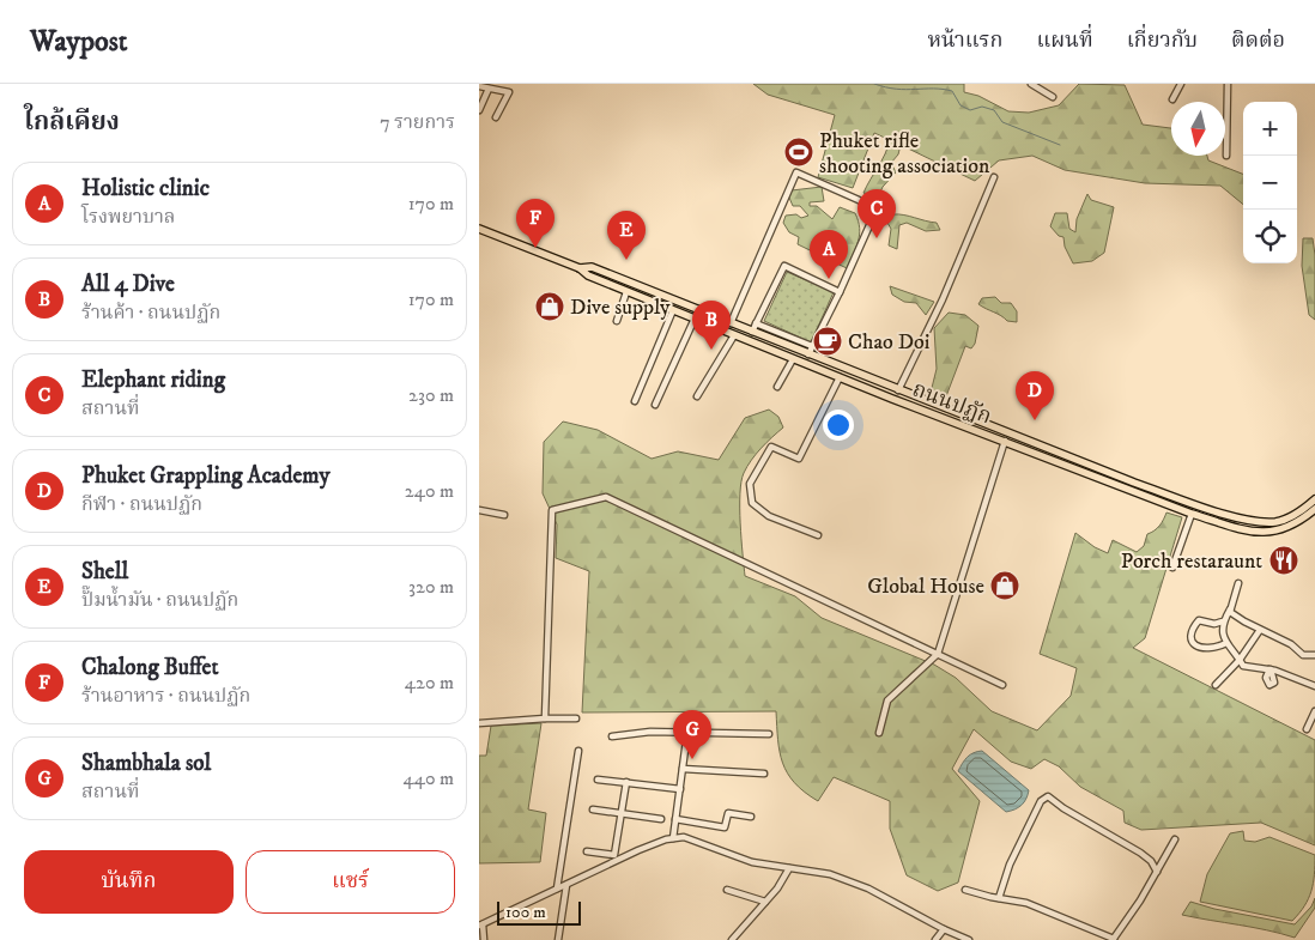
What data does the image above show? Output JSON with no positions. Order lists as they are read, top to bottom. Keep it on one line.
{"streets":{"main road":["ถนนปฏัก"]},"places":{"sports":["Phuket rifle shooting association"],"shop":["Dive supply","Global House"],"cafe":["Chao Doi"],"restaurant":["Porch restaraunt"]},"scale_bar":"100 m","north":"bottom","page":{"header":"Waypost","nav":["หน้าแรก","แผนที่","เกี่ยวกับ","ติดต่อ"],"heading":["ใกล้เคียง","7 รายการ"],"map_buttons":["+","−"],"list":[{"mark":"A","name":"Holistic clinic","note":"โรงพยาบาล","value":"170 m"},{"mark":"B","name":"All 4 Dive","note":"ร้านค้า · ถนนปฏัก","value":"170 m"},{"mark":"C","name":"Elephant riding","note":"สถานที่","value":"230 m"},{"mark":"D","name":"Phuket Grappling Academy","note":"กีฬา · ถนนปฏัก","value":"240 m"},{"mark":"E","name":"Shell","note":"ปั๊มน้ำมัน · ถนนปฏัก","value":"320 m"},{"mark":"F","name":"Chalong Buffet","note":"ร้านอาหาร · ถนนปฏัก","value":"420 m"},{"mark":"G","name":"Shambhala sol","note":"สถานที่","value":"440 m"}],"pins":["C","F","E","A","B","D","G"],"buttons":["บันทึก","แชร์"],"scale":"100 m"}}
